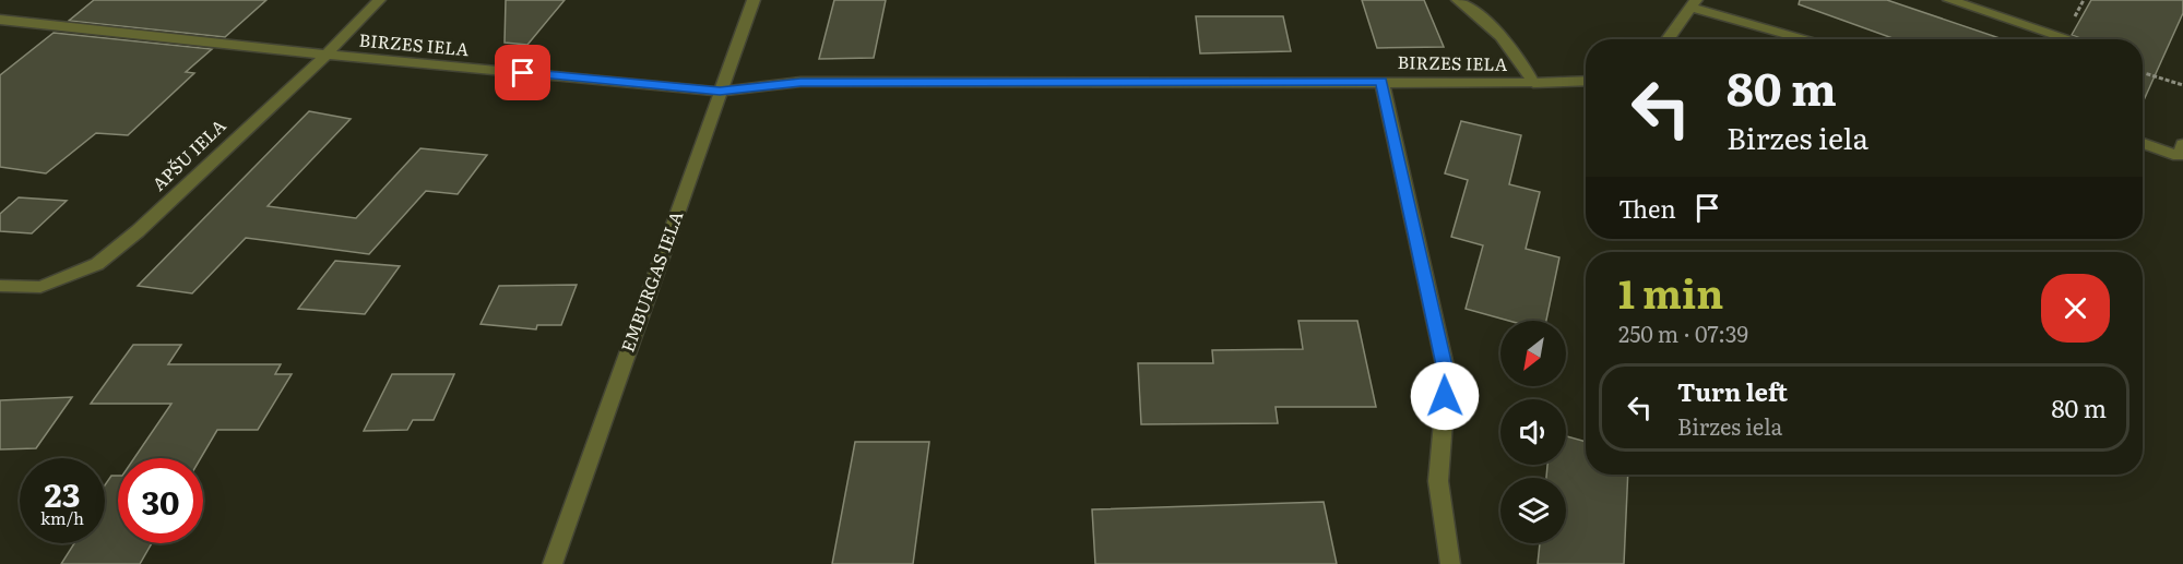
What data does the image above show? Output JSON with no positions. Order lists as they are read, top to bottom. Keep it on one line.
{"streets":{"street":["BIRZES IELA","APŠU IELA","EMBURGAS IELA"]},"crossings":[["BIRZES IELA","APŠU IELA"],["BIRZES IELA","EMBURGAS IELA"]],"north":"bottom left","page":{"turn":["80 m","Birzes iela"],"then":"Then","heading":["1 min","250 m · 07:39"],"list":[{"name":"Turn left","note":"Birzes iela","value":"80 m"}],"speed":"23 km/h","limit":"30"}}
